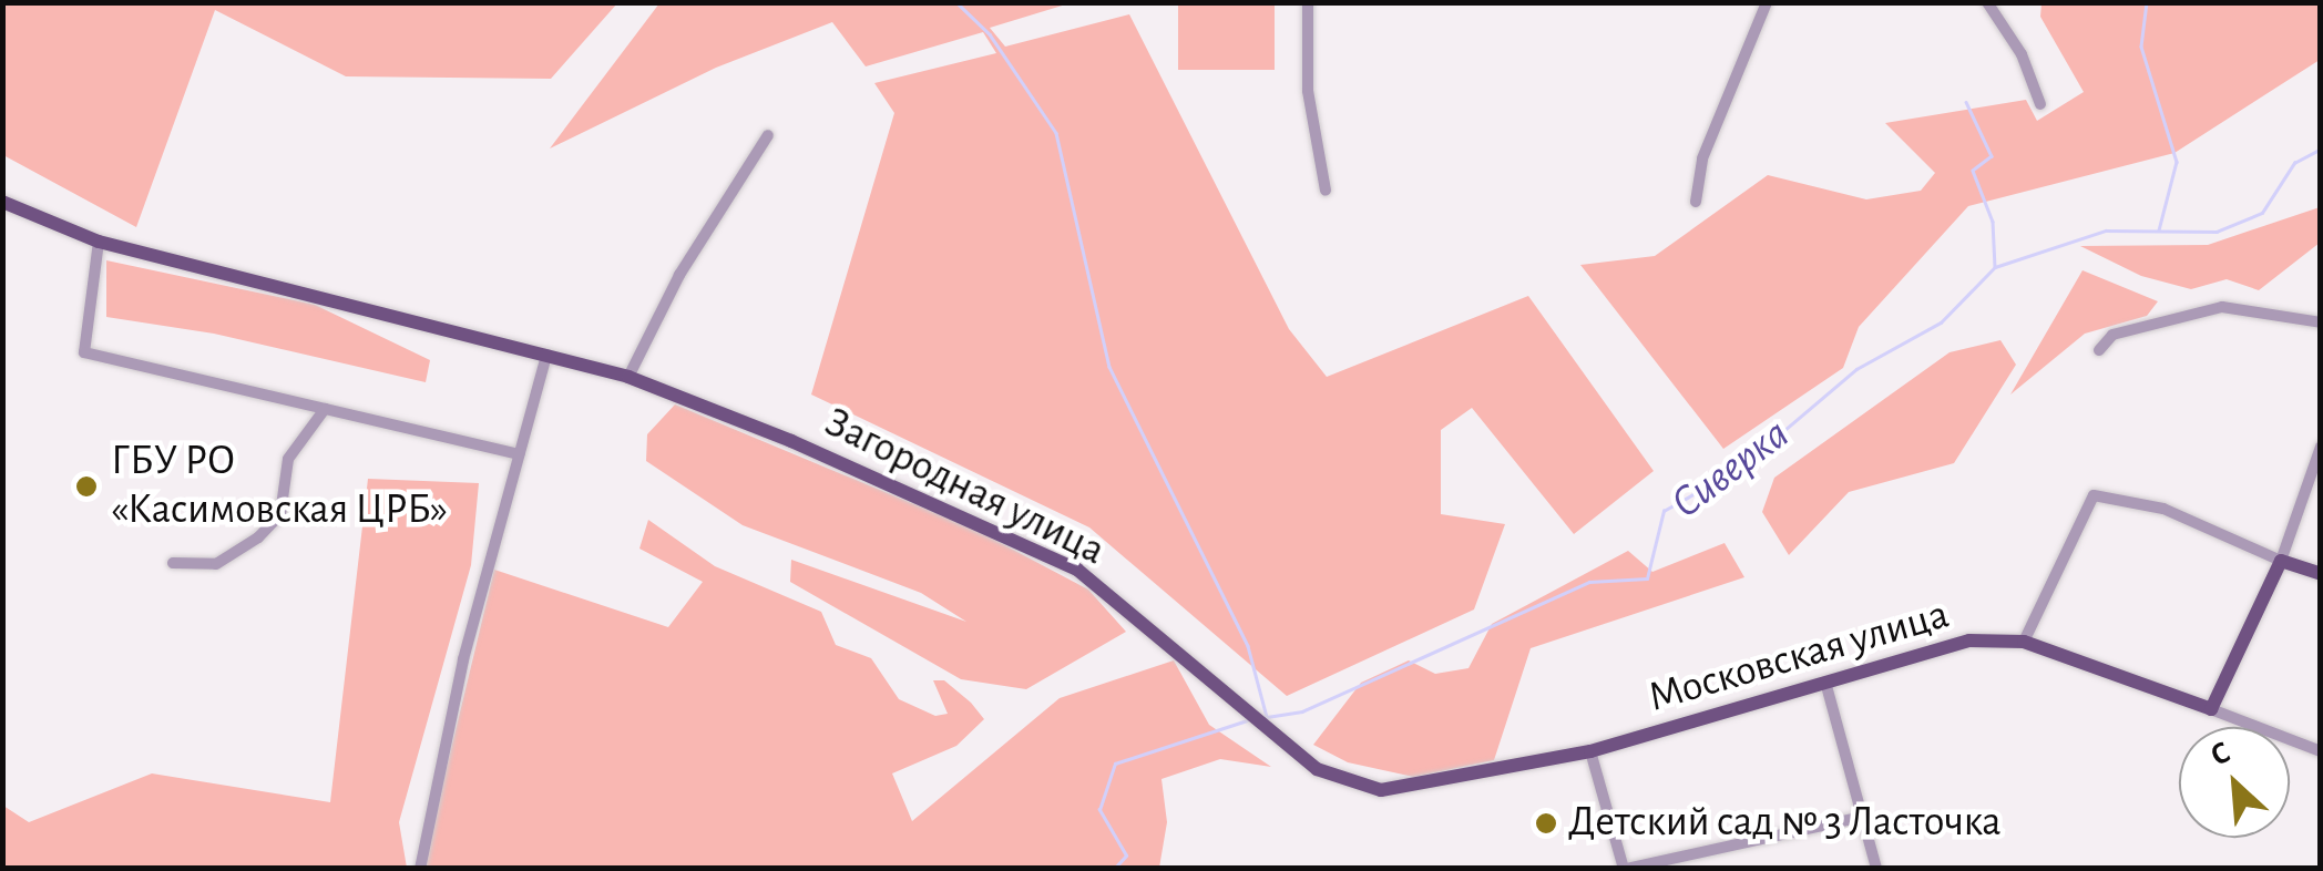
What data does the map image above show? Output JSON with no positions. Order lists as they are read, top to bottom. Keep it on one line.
{"streets":{"main road":["Загородная улица","Московская улица"]},"crossings":[["Загородная улица","Московская улица"]],"water":["Сиверка"],"places":["ГБУ РО «Касимовская ЦРБ»","Детский сад № 3 Ласточка"],"north":"top left"}
